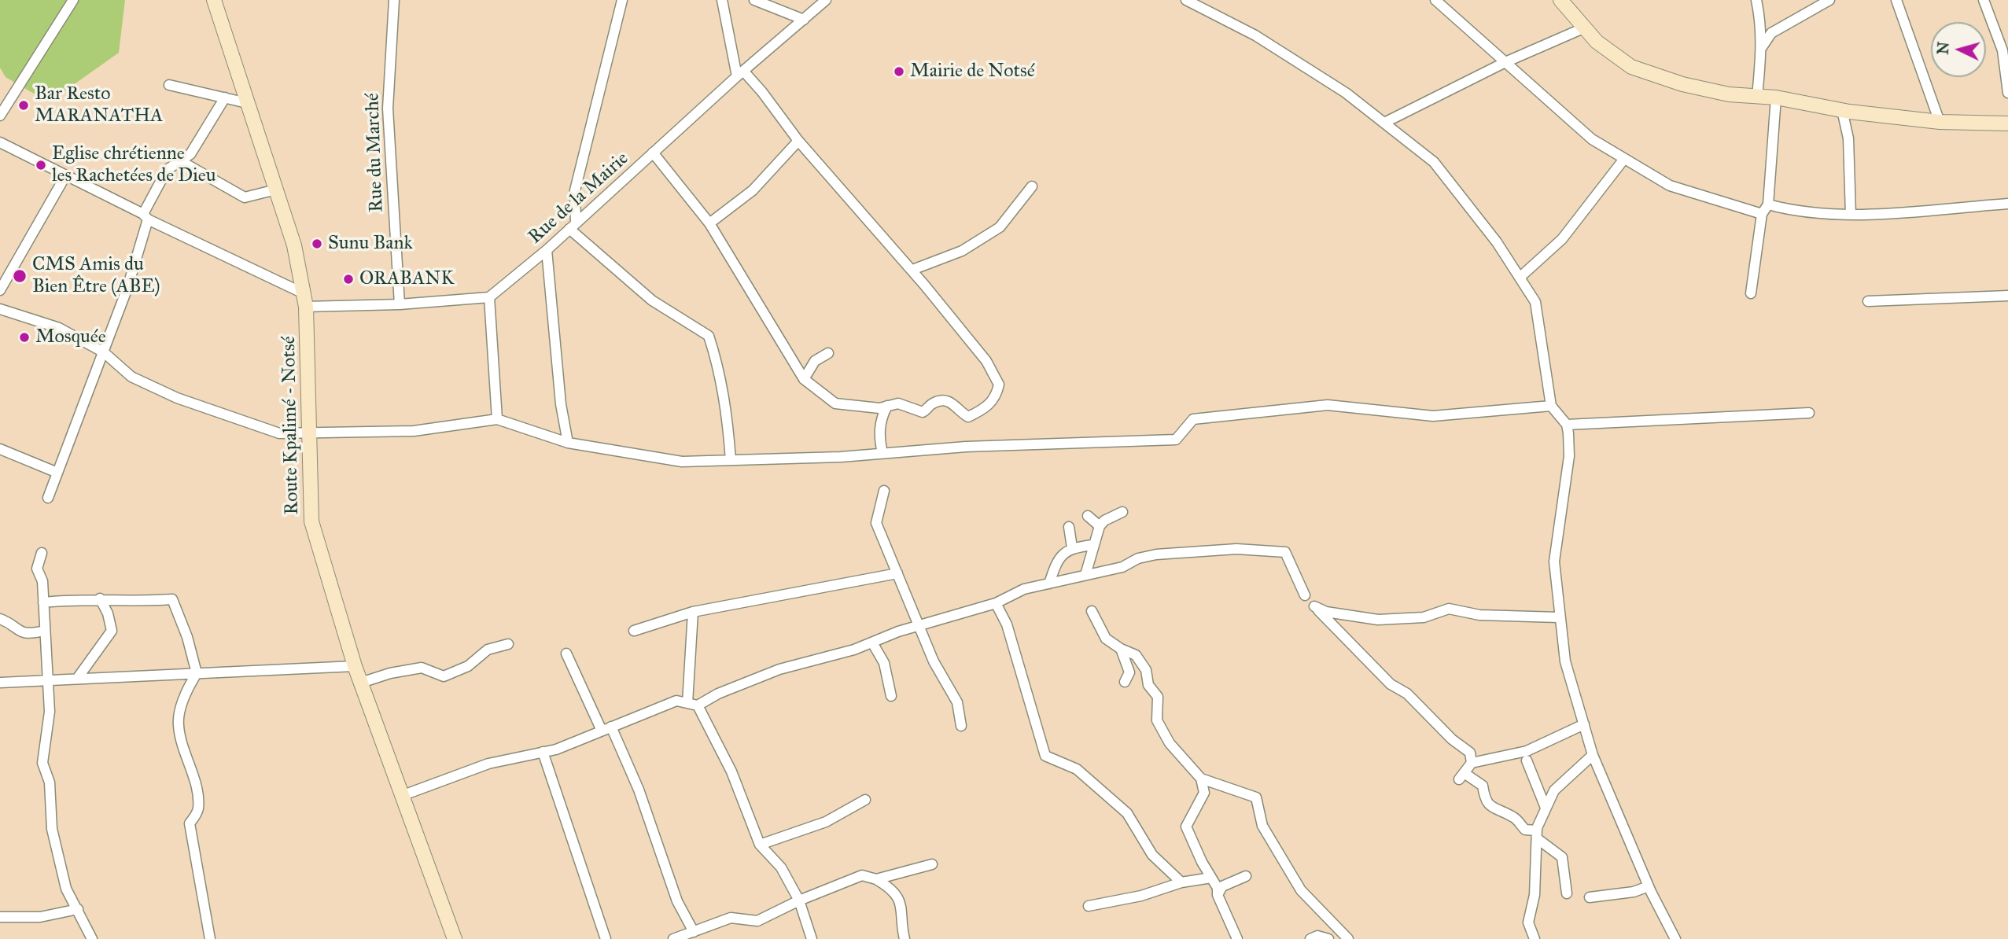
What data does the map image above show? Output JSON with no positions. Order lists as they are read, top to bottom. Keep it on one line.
{"streets":{"main road":["Route Kpalimé - Notsé"],"street":["Rue du Marché","Rue de la Mairie"]},"places":["Mairie de Notsé","Bar Resto MARANATHA","Eglise chrétienne les Rachetées de Dieu","Sunu Bank","CMS Amis du Bien Être (ABE)","ORABANK","Mosquée"],"north":"left"}
